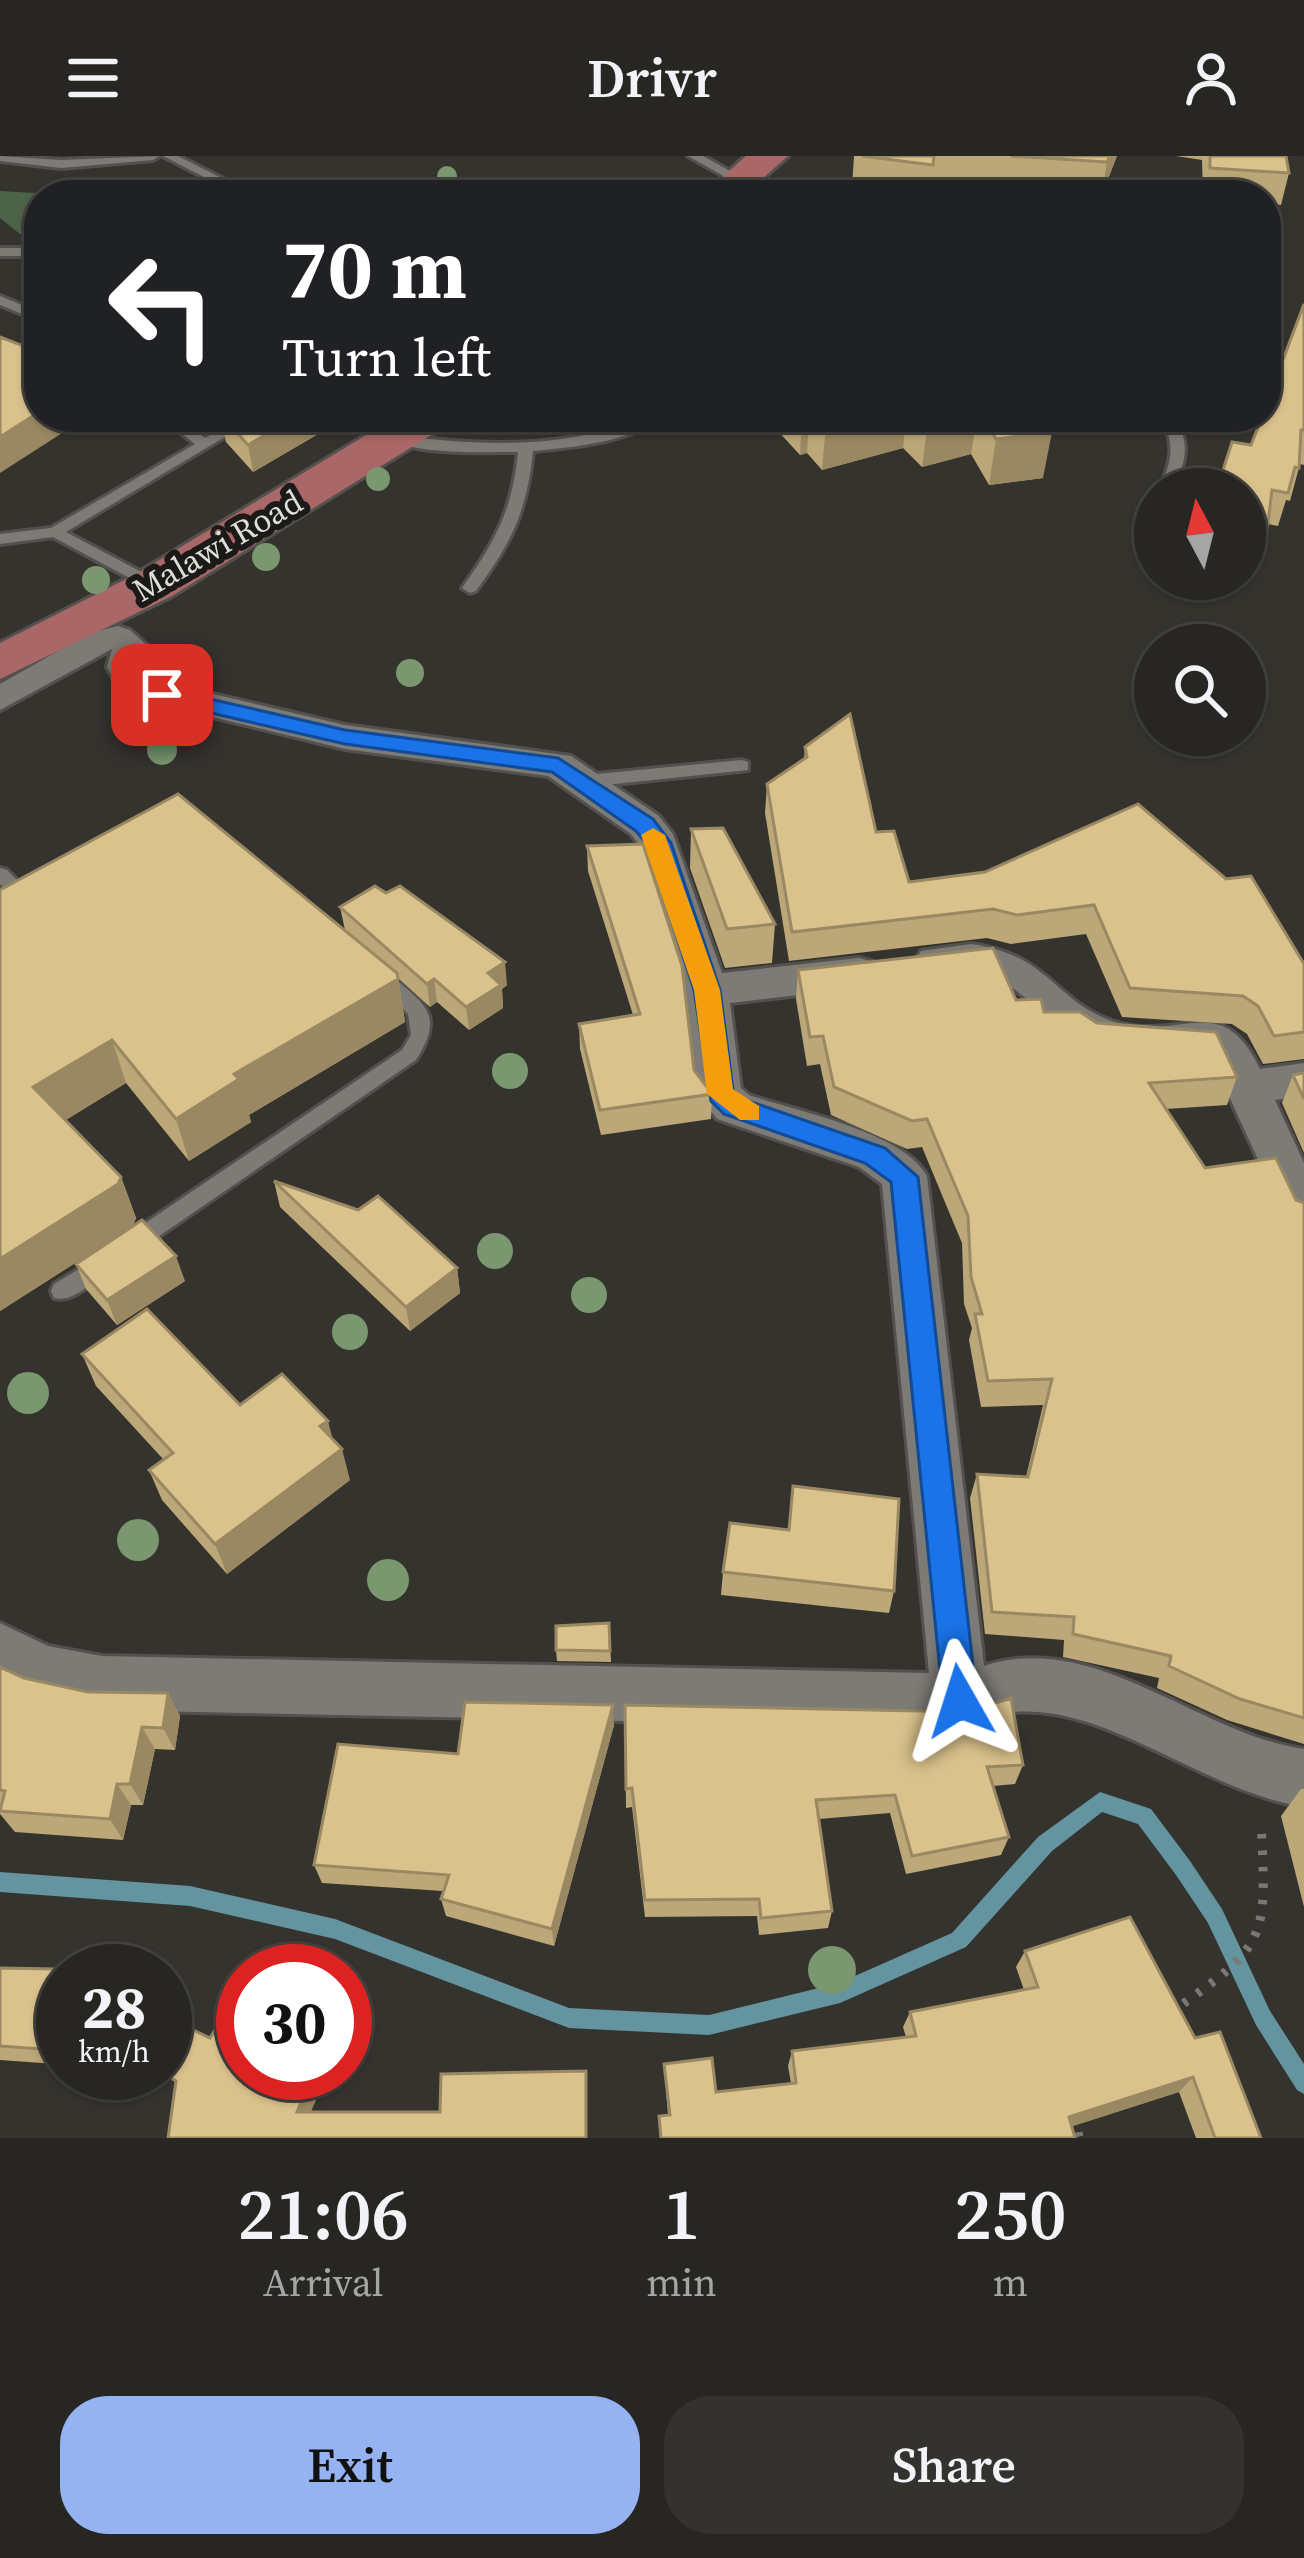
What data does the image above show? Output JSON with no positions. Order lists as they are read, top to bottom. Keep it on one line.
{"streets":{"main road":["Malawi Road"]},"north":"top","page":{"header":"Drivr","turn":["70 m","Turn left"],"speed":"28 km/h","limit":"30","eta":["21:06","Arrival","1","min","250","m"],"buttons":["Exit","Share"]}}
